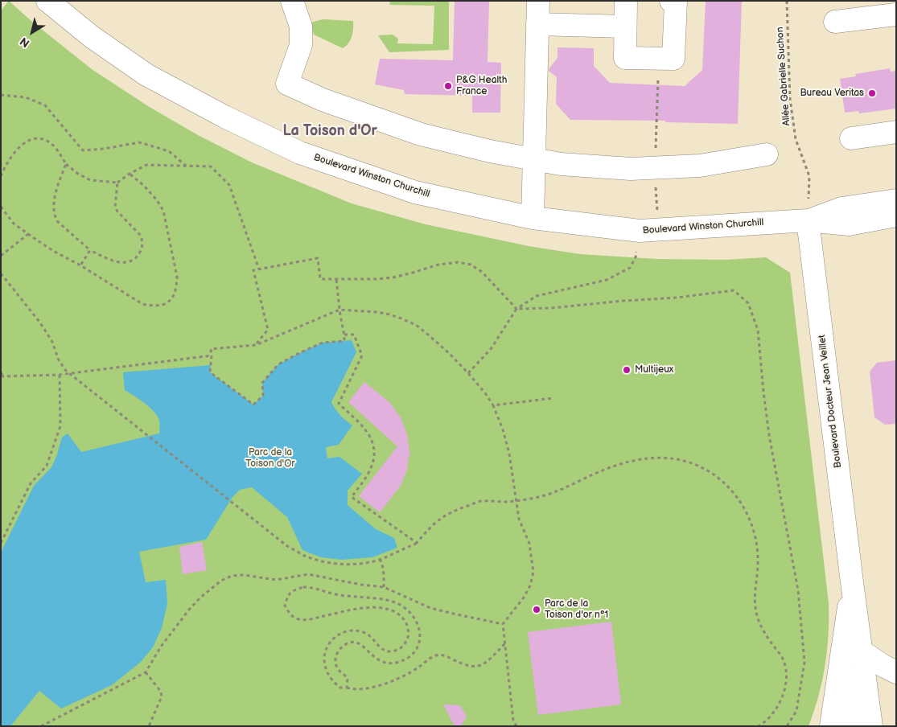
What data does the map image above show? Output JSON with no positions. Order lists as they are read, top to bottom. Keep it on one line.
{"streets":{"street":["Boulevard Winston Churchill","Boulevard Docteur Jean Veillet"],"path":["Allée Gabrielle Suchon"]},"crossings":[["Allée Gabrielle Suchon","Boulevard Winston Churchill"],["Allée Gabrielle Suchon","Boulevard Docteur Jean Veillet"],["Boulevard Winston Churchill","Boulevard Docteur Jean Veillet"]],"districts":["La Toison d'Or"],"parks":["Parc de la Toison d'Or"],"places":["P&G Health France","Bureau Veritas","Multijeux","Parc de la Toison d'or n°1"],"north":"bottom left"}
